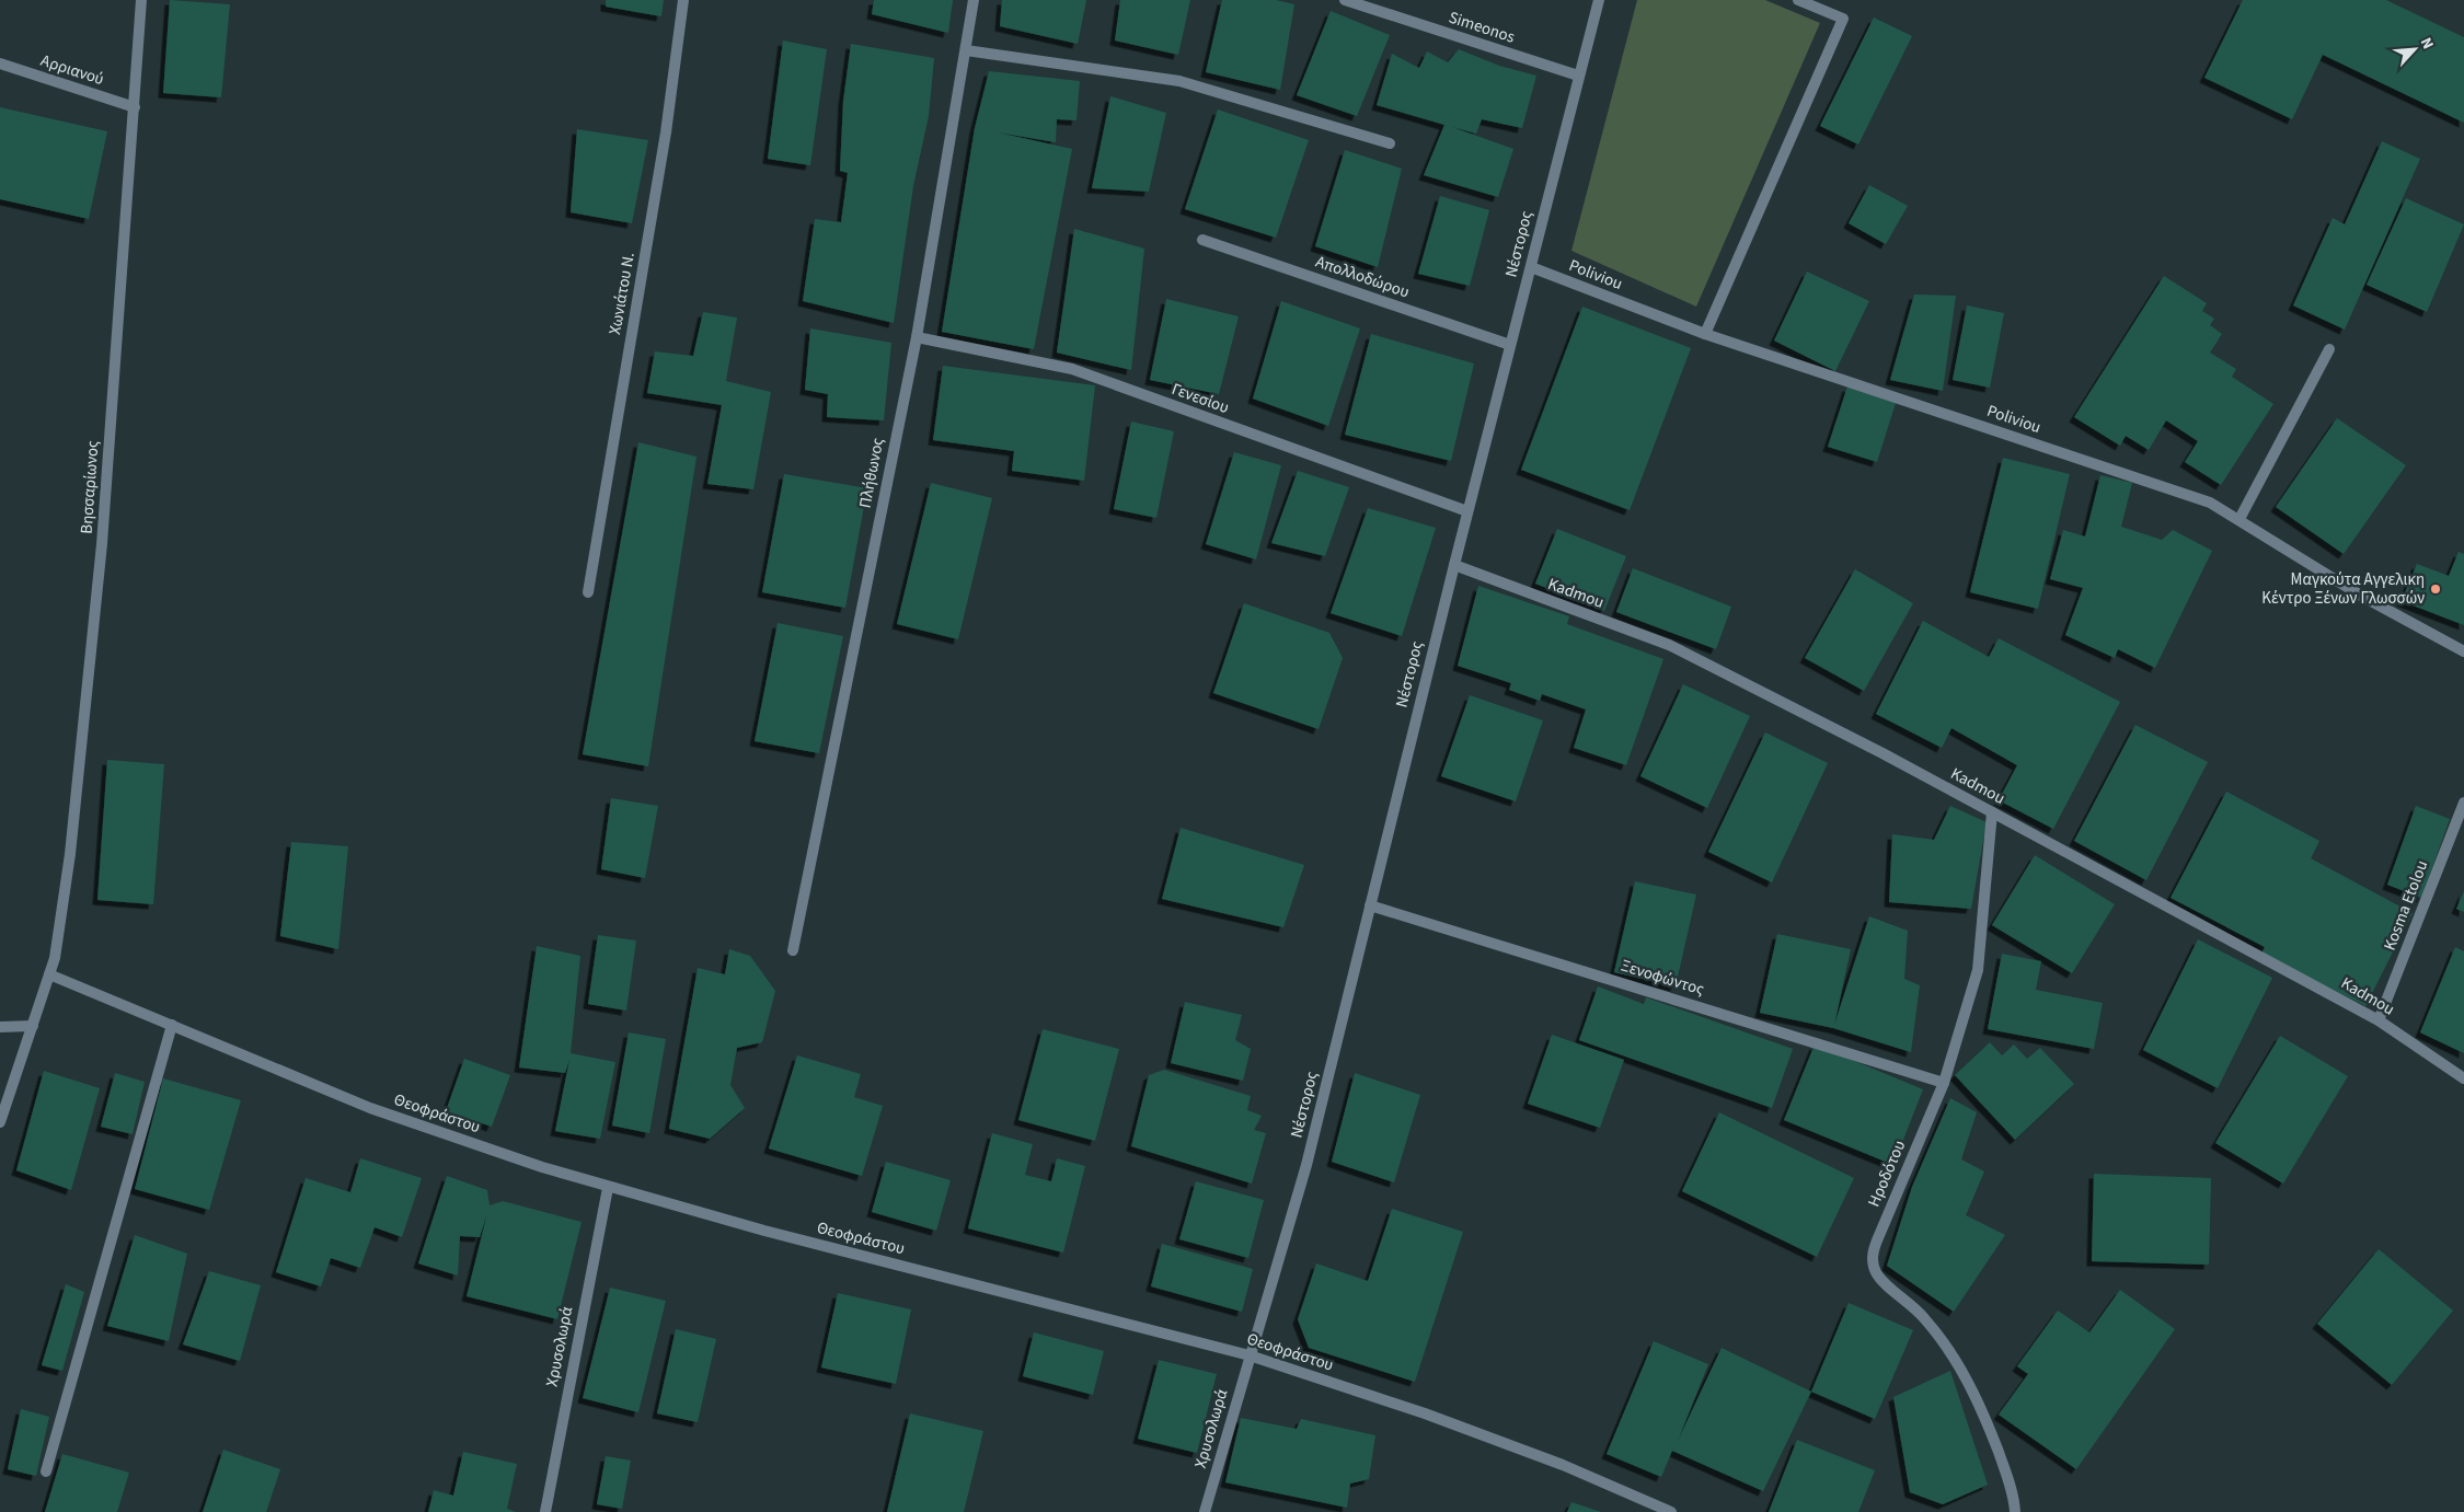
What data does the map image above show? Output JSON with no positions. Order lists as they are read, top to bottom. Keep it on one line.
{"streets":{"street":["Simeonos","Αρριανού","Νέστορος","Poliviou","Απολλοδώρου","Χωνιάτου Ν.","Γενεσίου","Πλήθωνος","Βησσαρίωνος","Kadmou","Kosma Etolou","Ξενοφώντος","Θεοφράστου","Ηροδότου","Χρυσολωρά"]},"crossings":[["Simeonos","Νέστορος"],["Αρριανού","Βησσαρίωνος"],["Νέστορος","Poliviou"],["Νέστορος","Απολλοδώρου"],["Νέστορος","Γενεσίου"],["Νέστορος","Kadmou"],["Νέστορος","Ξενοφώντος"],["Νέστορος","Θεοφράστου"],["Νέστορος","Χρυσολωρά"],["Γενεσίου","Πλήθωνος"],["Βησσαρίωνος","Θεοφράστου"],["Kadmou","Kosma Etolou"],["Kadmou","Ηροδότου"],["Ξενοφώντος","Ηροδότου"],["Θεοφράστου","Χρυσολωρά"]],"places":["Μαγκούτα Αγγελικη Κέντρο Ξένων Γλωσσών"],"north":"top right"}
